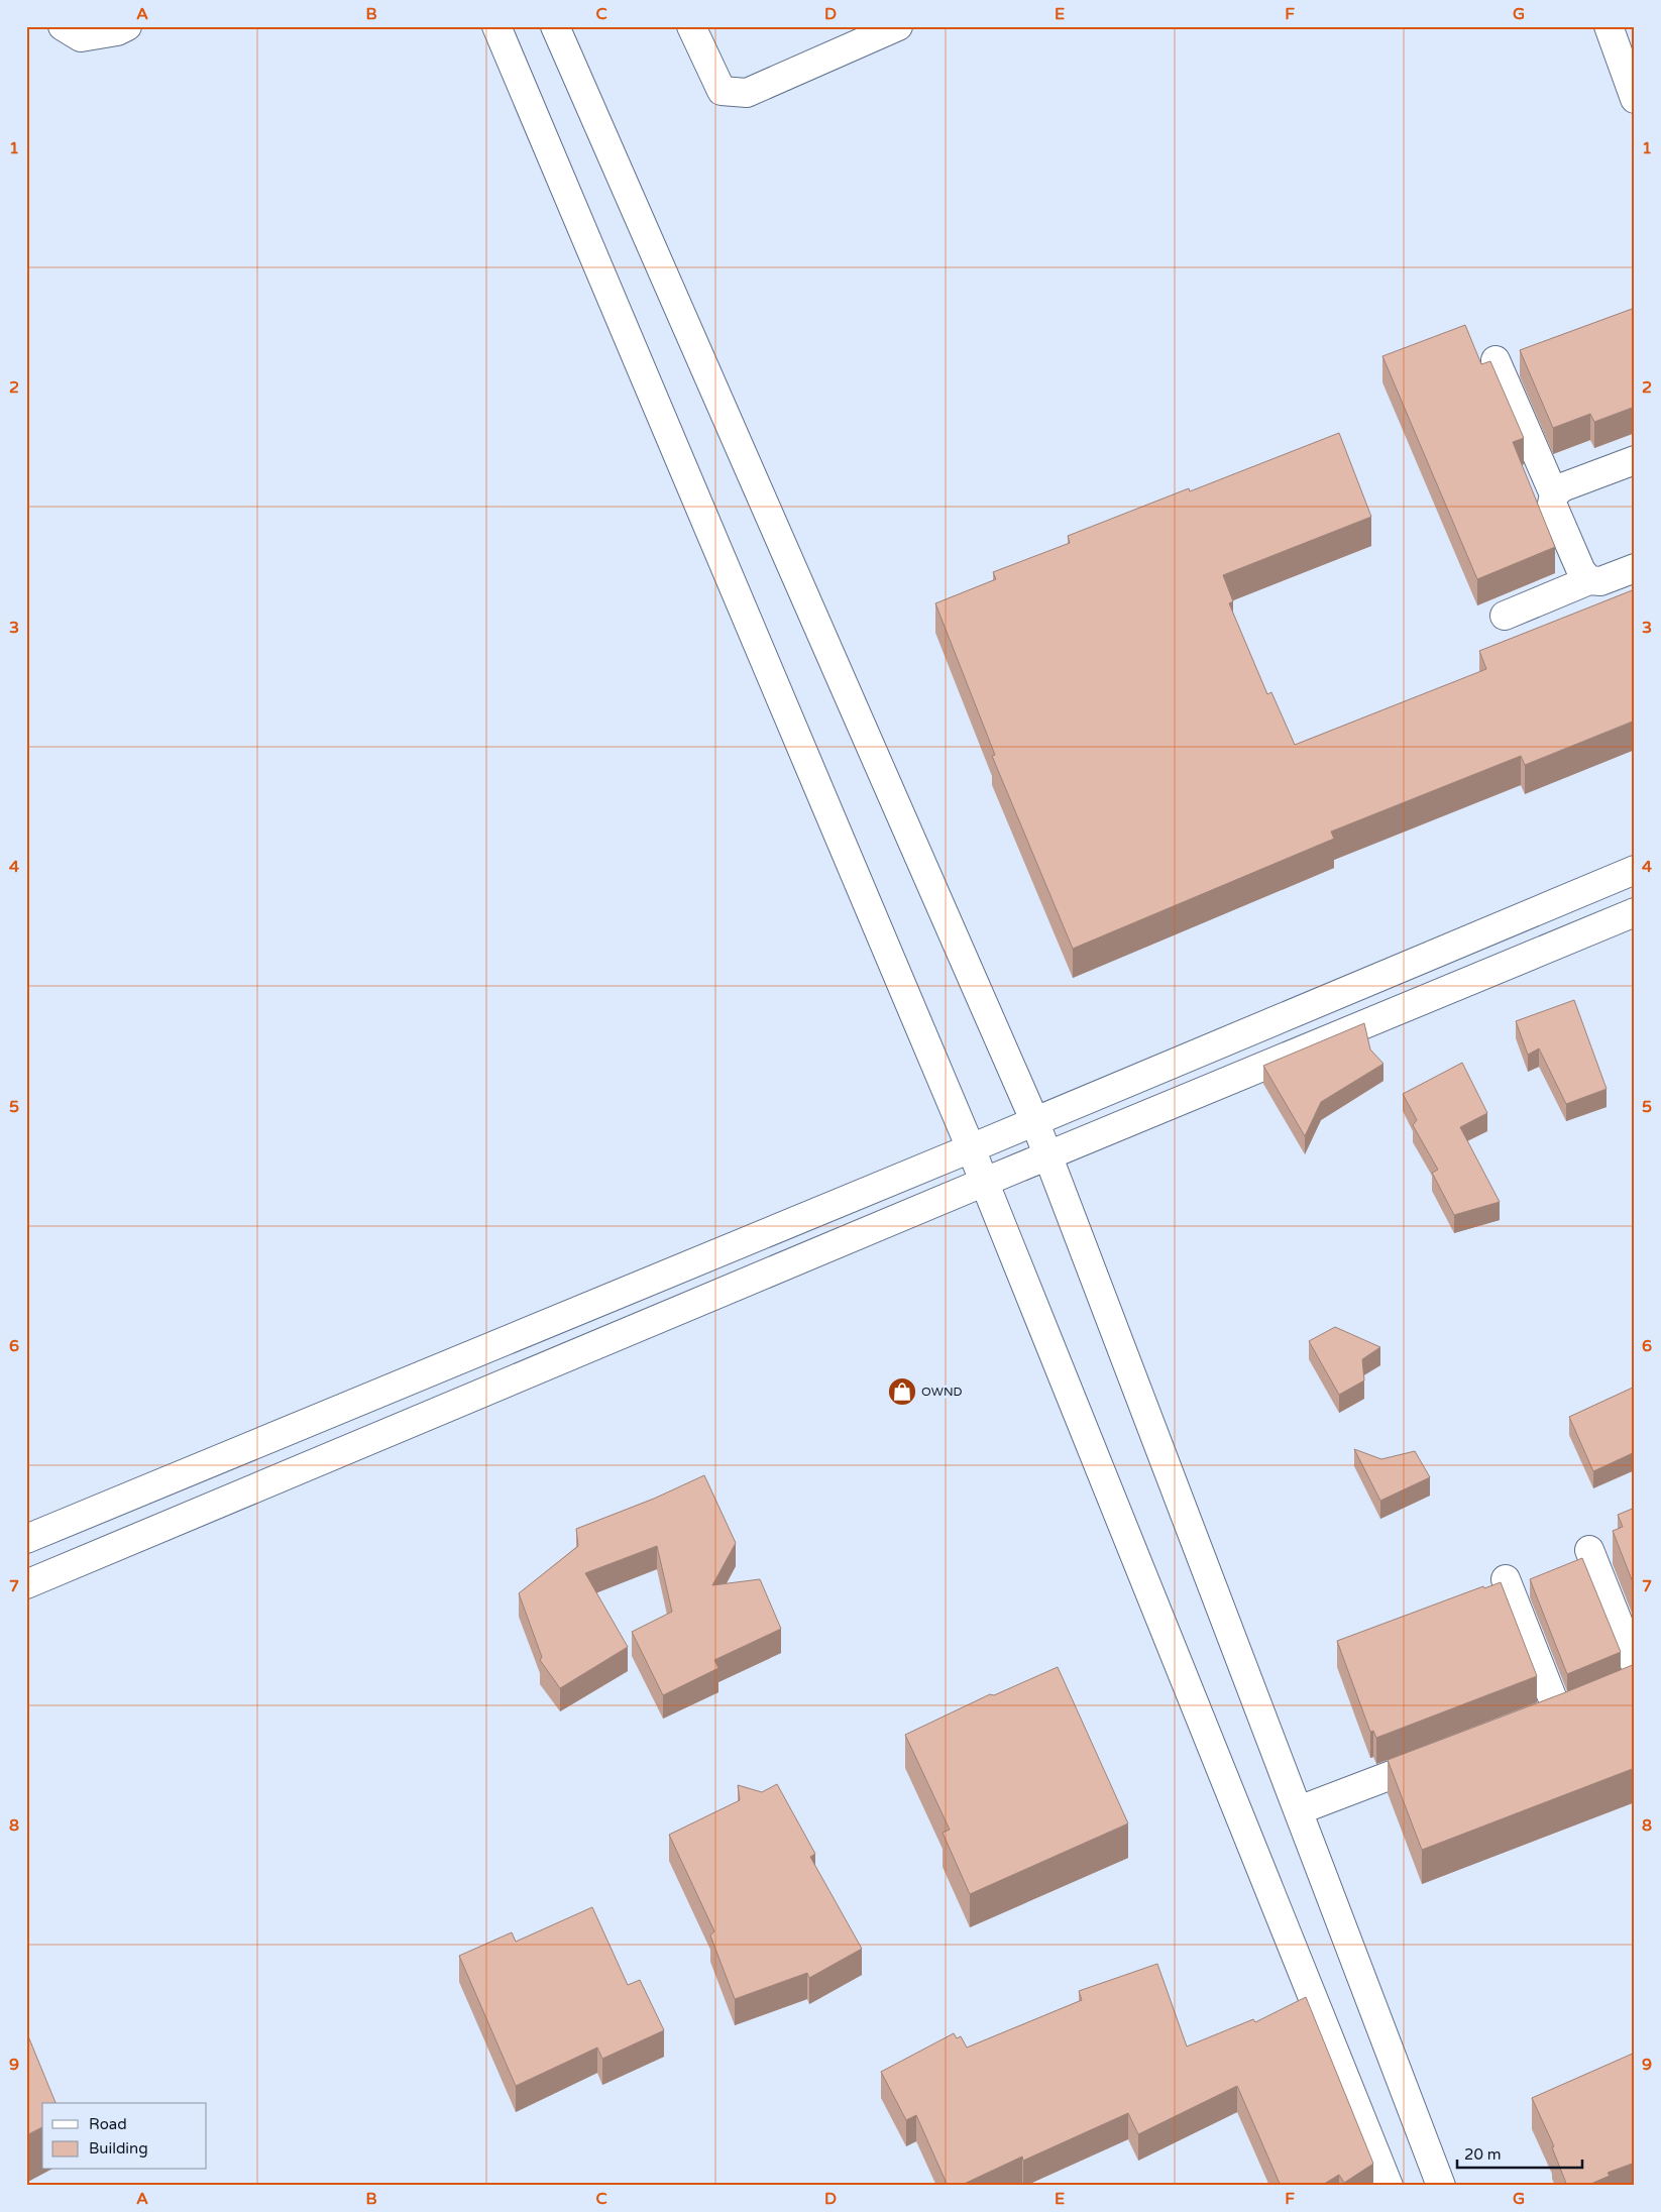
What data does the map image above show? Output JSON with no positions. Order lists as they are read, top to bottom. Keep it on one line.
{"places":{"shop":["OWND"]},"legend":["Road","Building"],"scale_bar":"20 m","grid":{"columns":["A","B","C","D","E","F","G"],"rows":["1","2","3","4","5","6","7","8","9"]}}
